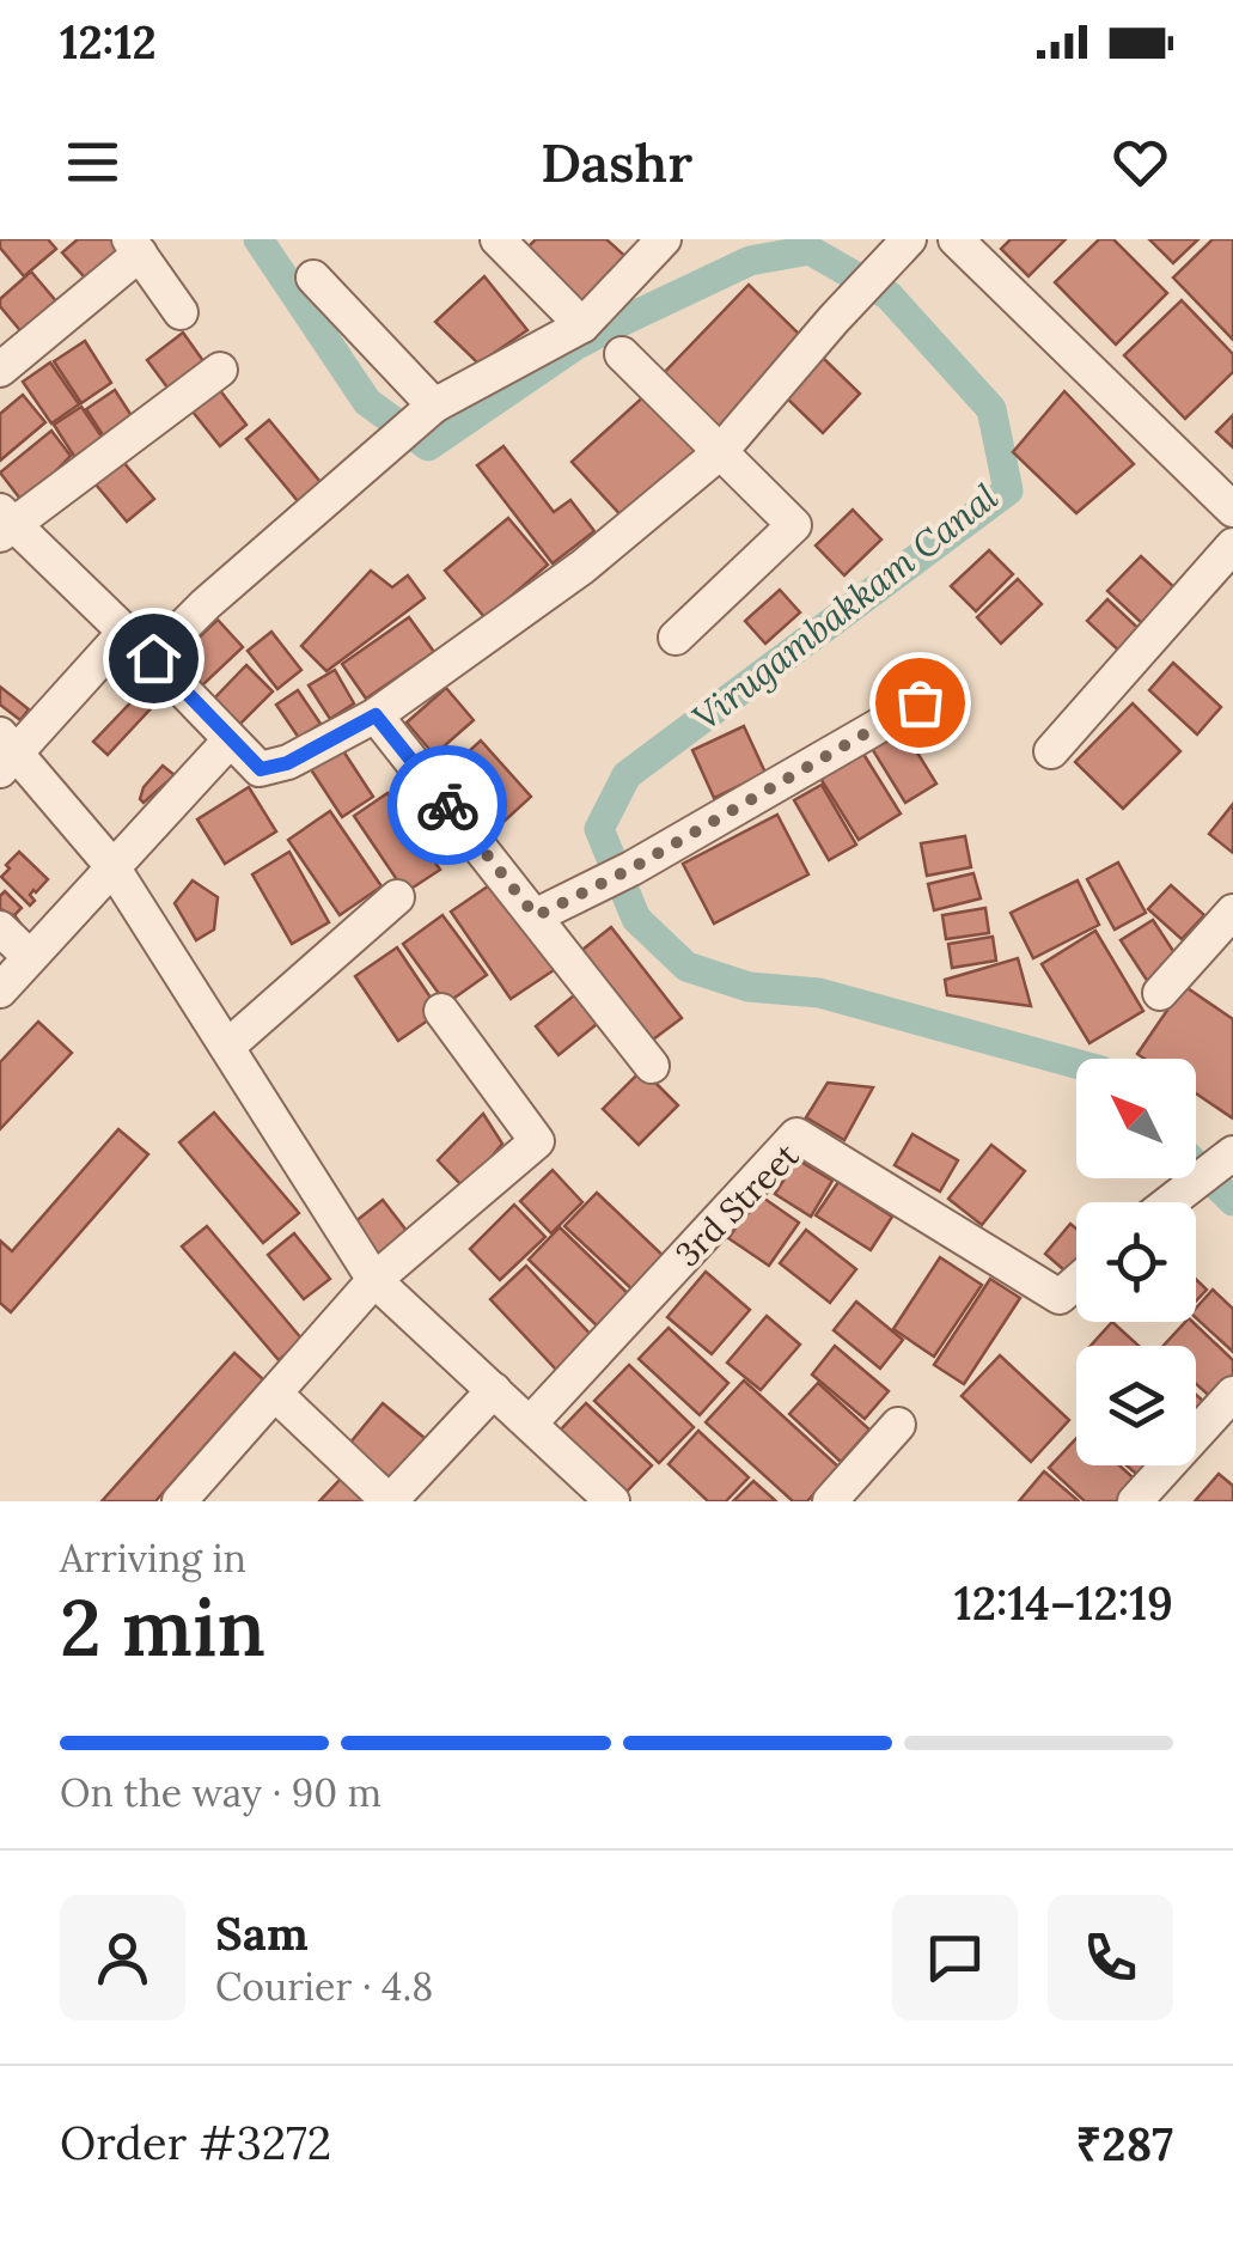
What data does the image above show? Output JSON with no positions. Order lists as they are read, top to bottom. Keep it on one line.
{"streets":{"street":["3rd Street"]},"water":["Virugambakkam Canal"],"north":"top left","page":{"status":"12:12","header":"Dashr","heading":["2 min","Arriving in","12:14–12:19"],"panel":["Sam","Courier · 4.8","Order #3272","₹287"],"bar":"On the way · 90 m"}}
